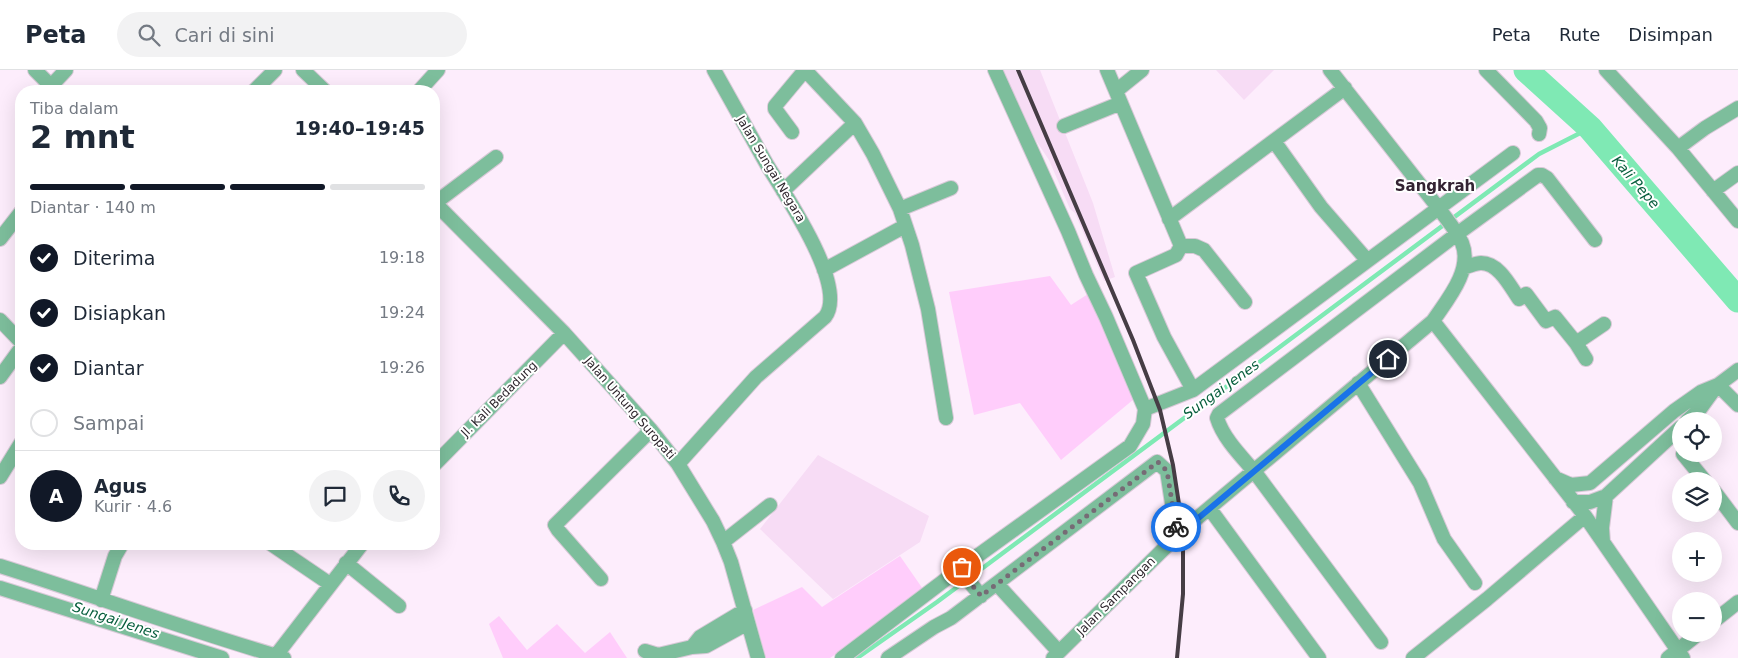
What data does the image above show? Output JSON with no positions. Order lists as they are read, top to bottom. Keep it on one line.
{"streets":{"street":["Jalan Sungai Negara","Jl. Kali Bedadung","Jalan Untung Suropati","Jalan Sampangan"]},"crossings":[["Jalan Sungai Negara","Jalan Untung Suropati"],["Jl. Kali Bedadung","Jalan Untung Suropati"]],"districts":["Sangkrah"],"water":["Kali Pepe","Sungai Jenes"],"page":{"header":"Peta","search":"Cari di sini","nav":["Peta","Rute","Disimpan"],"heading":["2 mnt","Tiba dalam","19:40–19:45"],"panel":["Agus","Kurir · 4.6"],"bar":"Diantar · 140 m","list":[["Diterima","19:18"],["Disiapkan","19:24"],["Diantar","19:26"],"Sampai"],"map_buttons":["+","−"],"round":"A"}}
